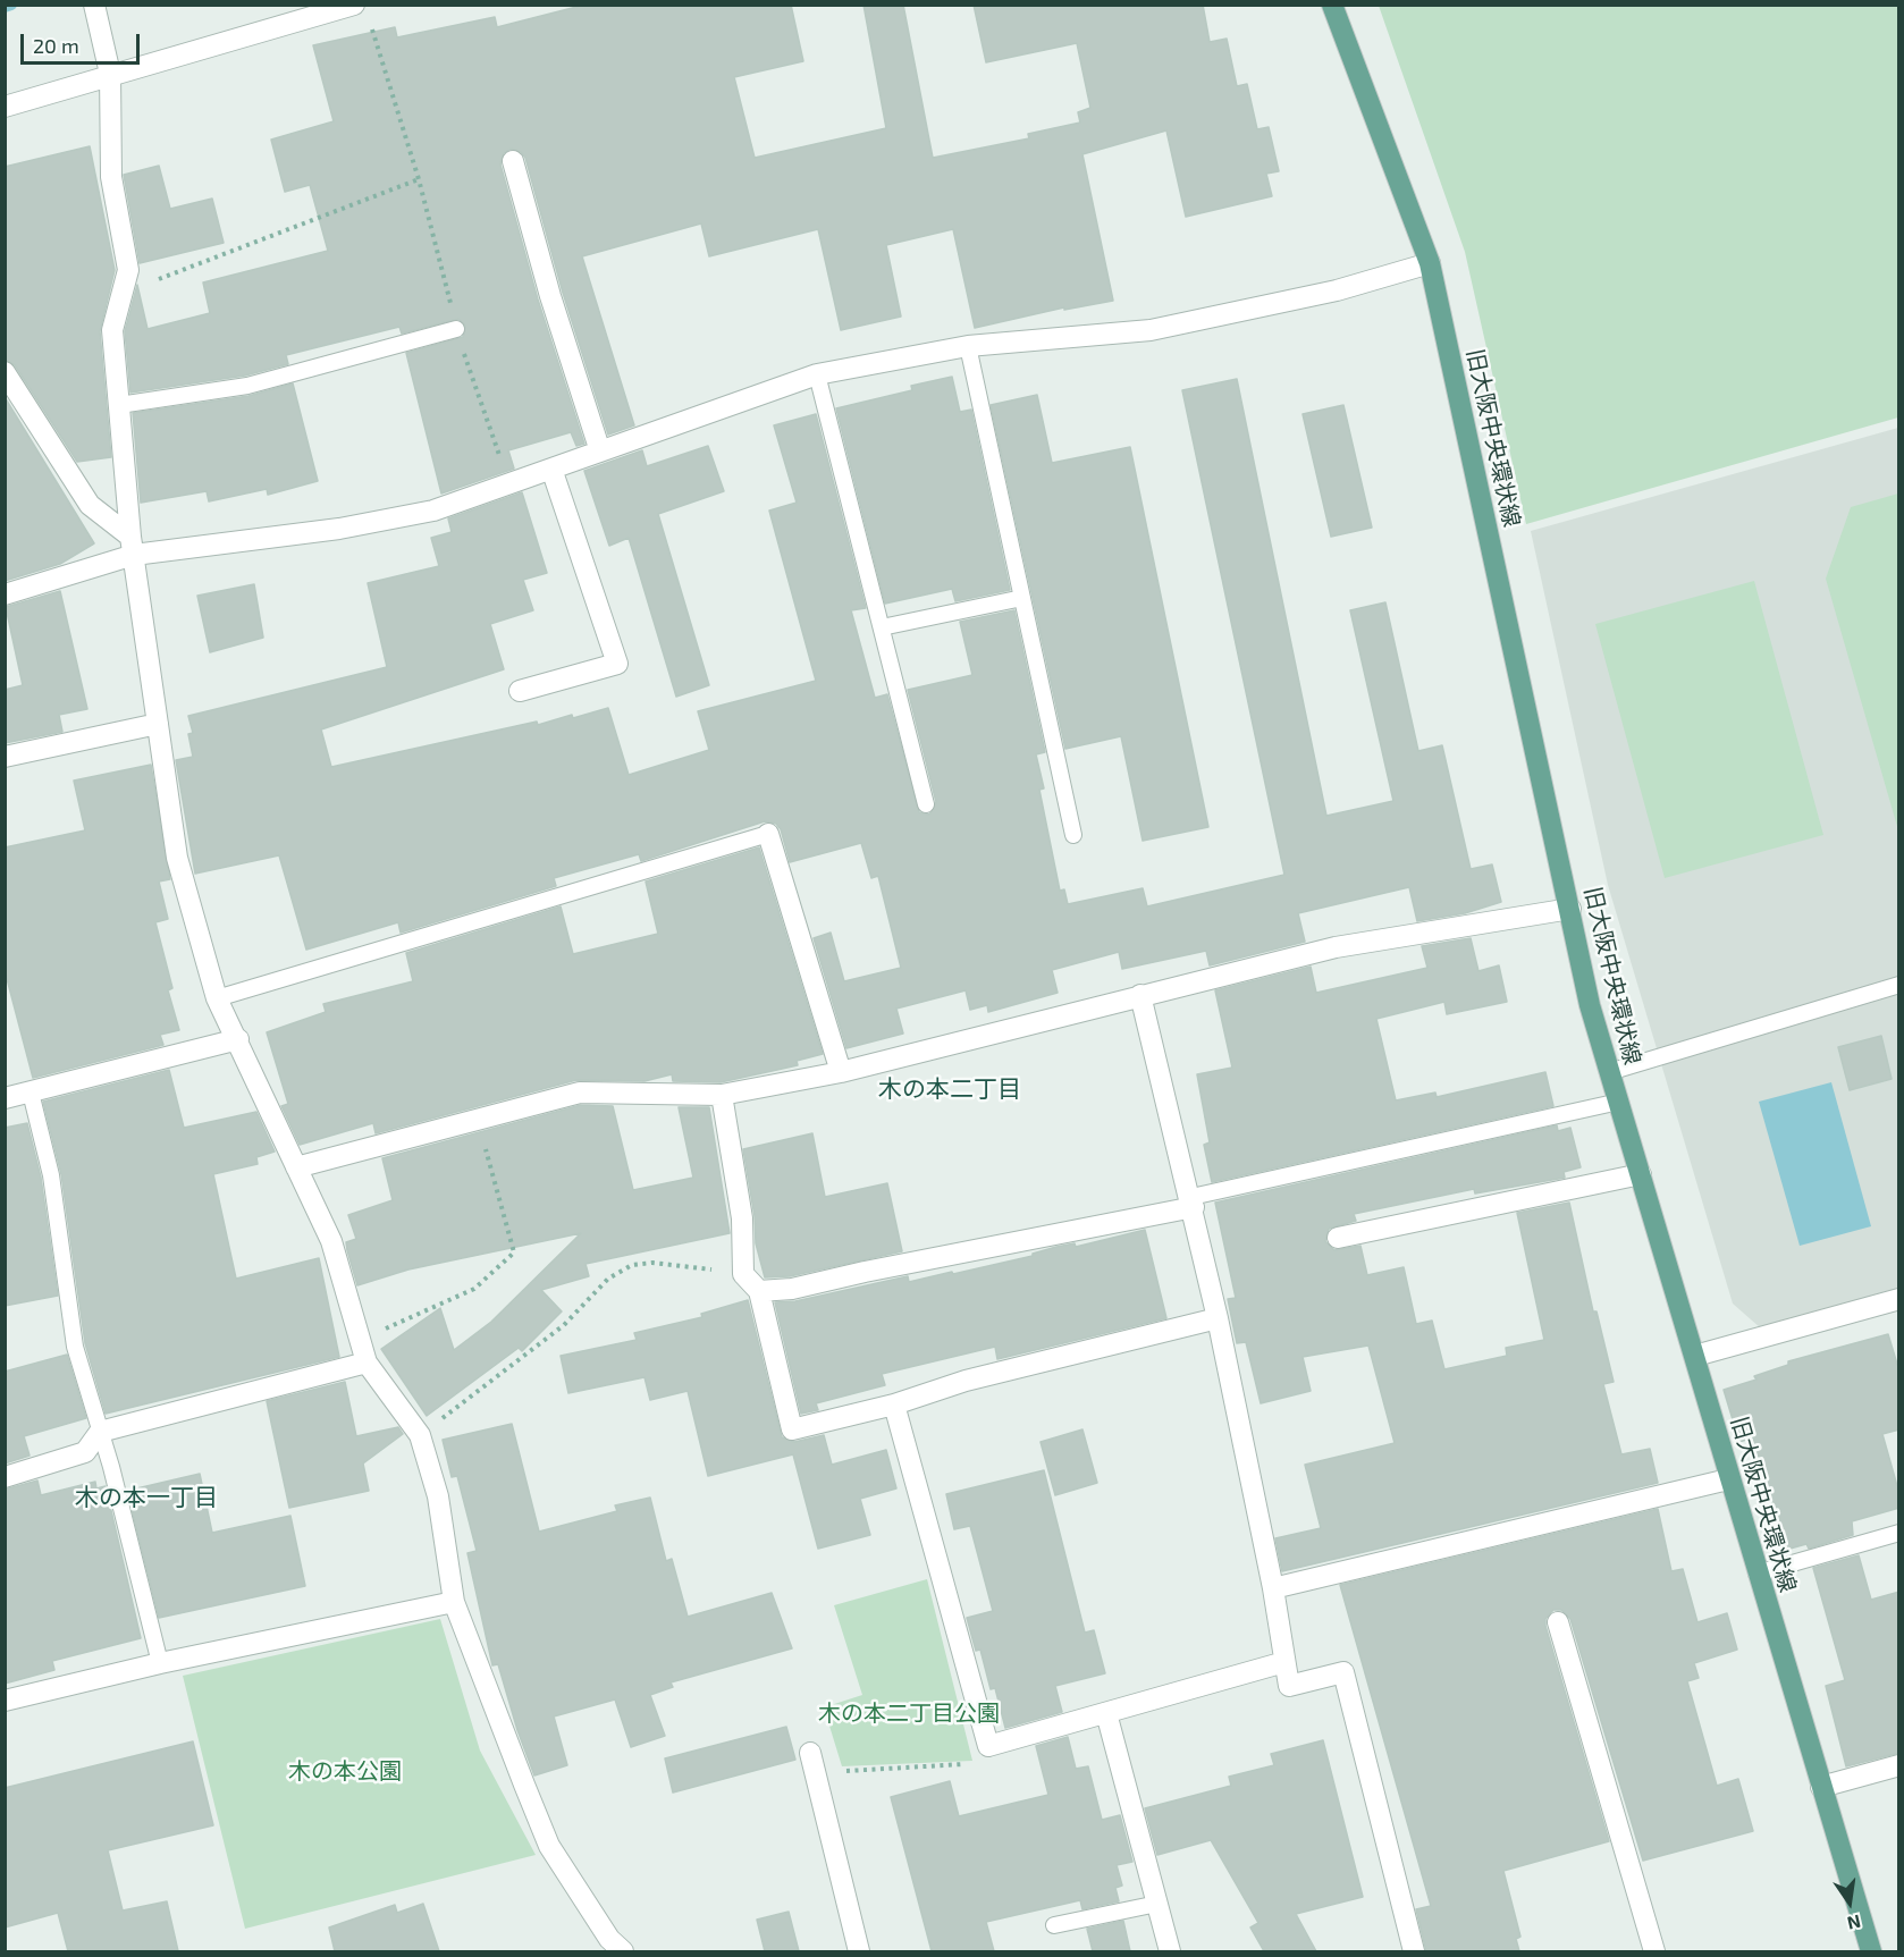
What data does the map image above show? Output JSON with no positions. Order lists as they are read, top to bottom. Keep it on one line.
{"streets":{"main road":["旧大阪中央環状線"]},"districts":["木の本二丁目","木の本一丁目"],"parks":["木の本二丁目公園","木の本公園"],"scale_bar":"20 m","north":"bottom"}
